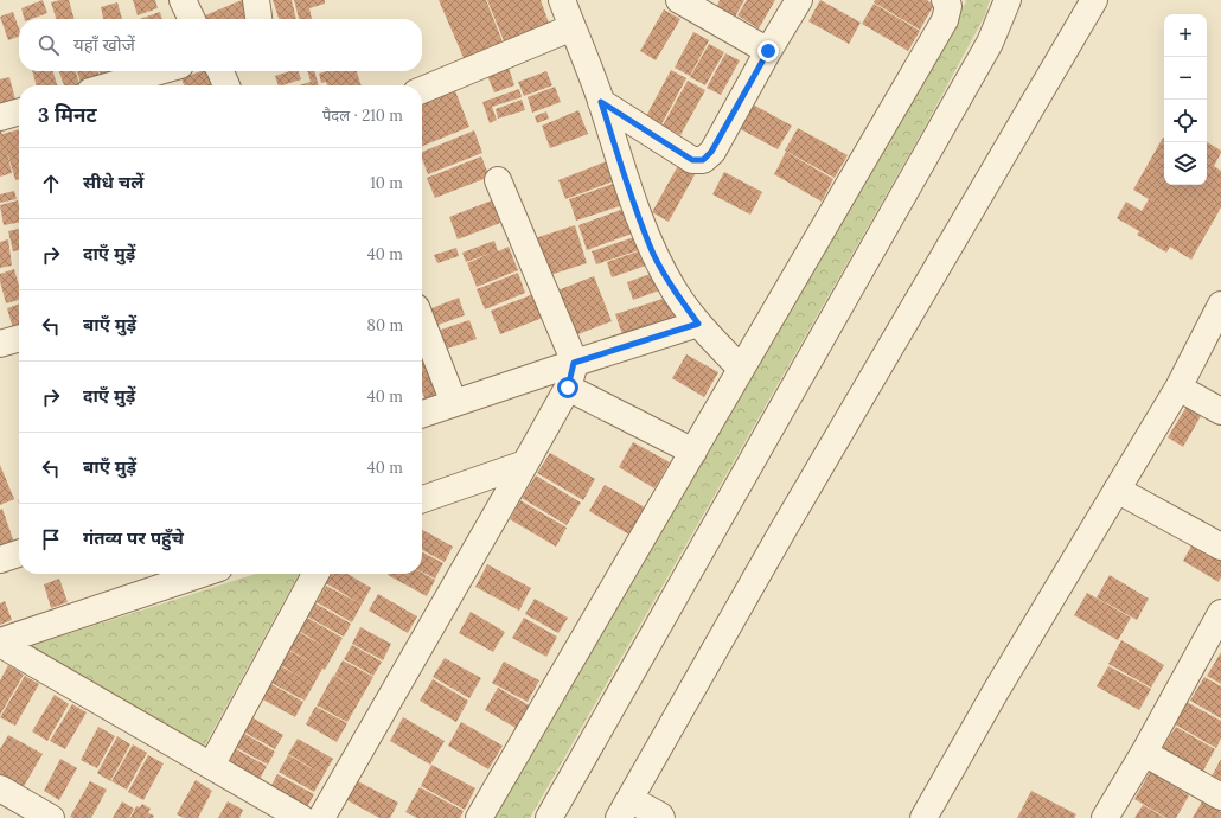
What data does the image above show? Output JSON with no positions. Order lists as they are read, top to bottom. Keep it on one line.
{"page":{"map_buttons":["+","−"],"search":"यहाँ खोजें","heading":["3 मिनट","पैदल · 210 m"],"list":[["सीधे चलें","10 m"],["दाएँ मुड़ें","40 m"],["बाएँ मुड़ें","80 m"],["दाएँ मुड़ें","40 m"],["बाएँ मुड़ें","40 m"],"गंतव्य पर पहुँचे"]}}
